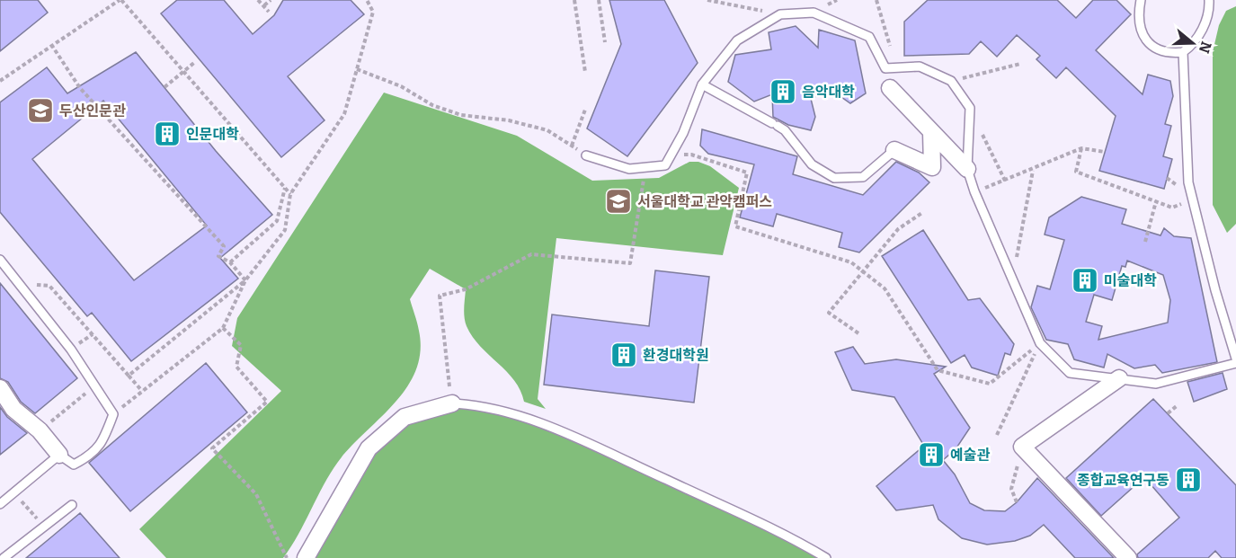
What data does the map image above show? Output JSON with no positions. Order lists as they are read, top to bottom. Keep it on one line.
{"places":{"building":["음악대학","인문대학","미술대학","환경대학원","예술관","종합교육연구동"],"school or university":["두산인문관","서울대학교 관악캠퍼스"]},"north":"right"}
